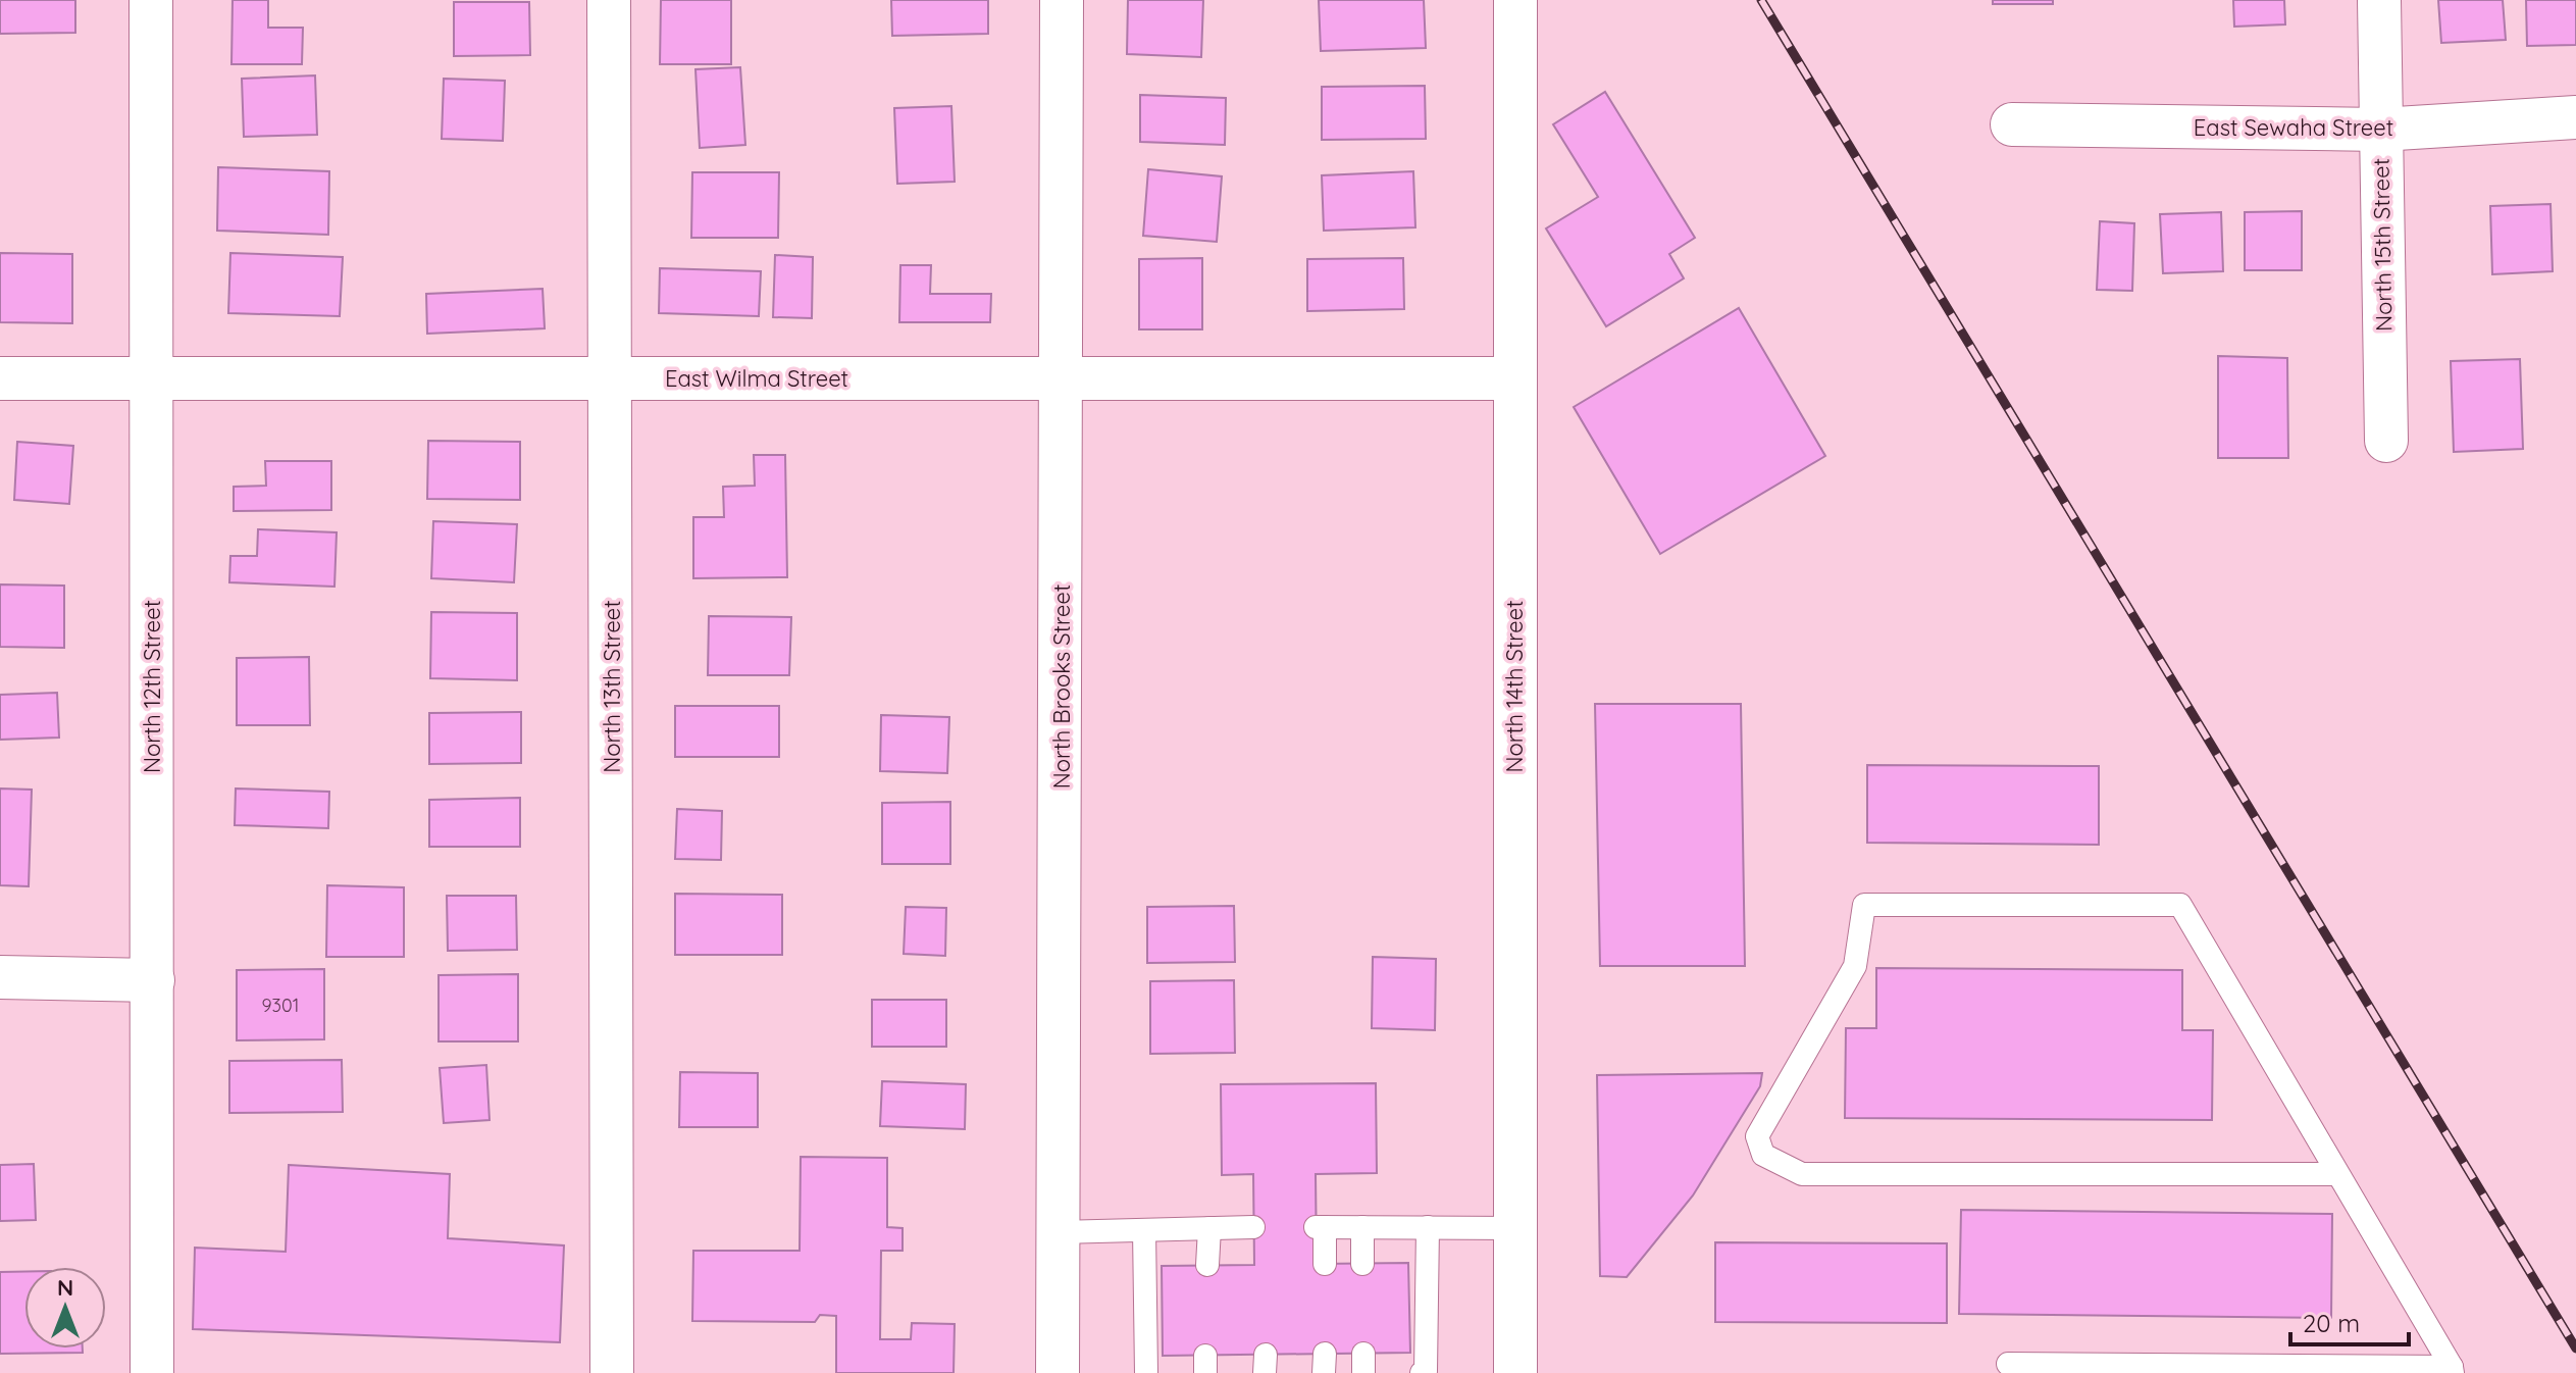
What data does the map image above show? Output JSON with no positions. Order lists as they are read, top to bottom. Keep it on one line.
{"streets":{"street":["East Sewaha Street","North 15th Street","East Wilma Street","North 12th Street","North 13th Street","North Brooks Street","North 14th Street"]},"crossings":[["East Sewaha Street","North 15th Street"],["East Wilma Street","North 12th Street"],["East Wilma Street","North 13th Street"],["East Wilma Street","North Brooks Street"],["East Wilma Street","North 14th Street"]],"house_numbers":["9301"],"scale_bar":"20 m","north":"top"}
